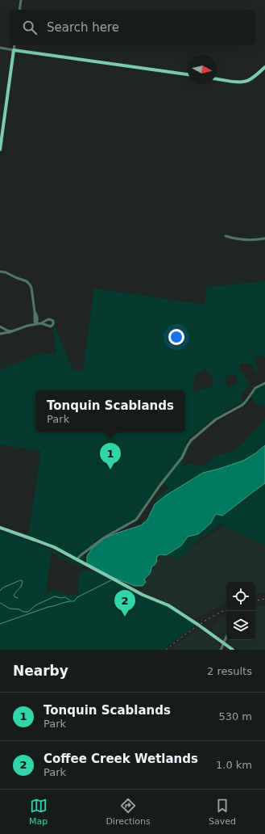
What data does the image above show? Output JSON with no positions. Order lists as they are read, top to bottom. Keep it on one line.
{"north":"right","page":{"search":"Search here","popup":["Tonquin Scablands","Park"],"pins":["1","2"],"heading":["Nearby","2 results"],"list":[{"mark":"1","name":"Tonquin Scablands","note":"Park","value":"530 m"},{"mark":"2","name":"Coffee Creek Wetlands","note":"Park","value":"1.0 km"}],"nav":["Map","Directions","Saved"]}}
